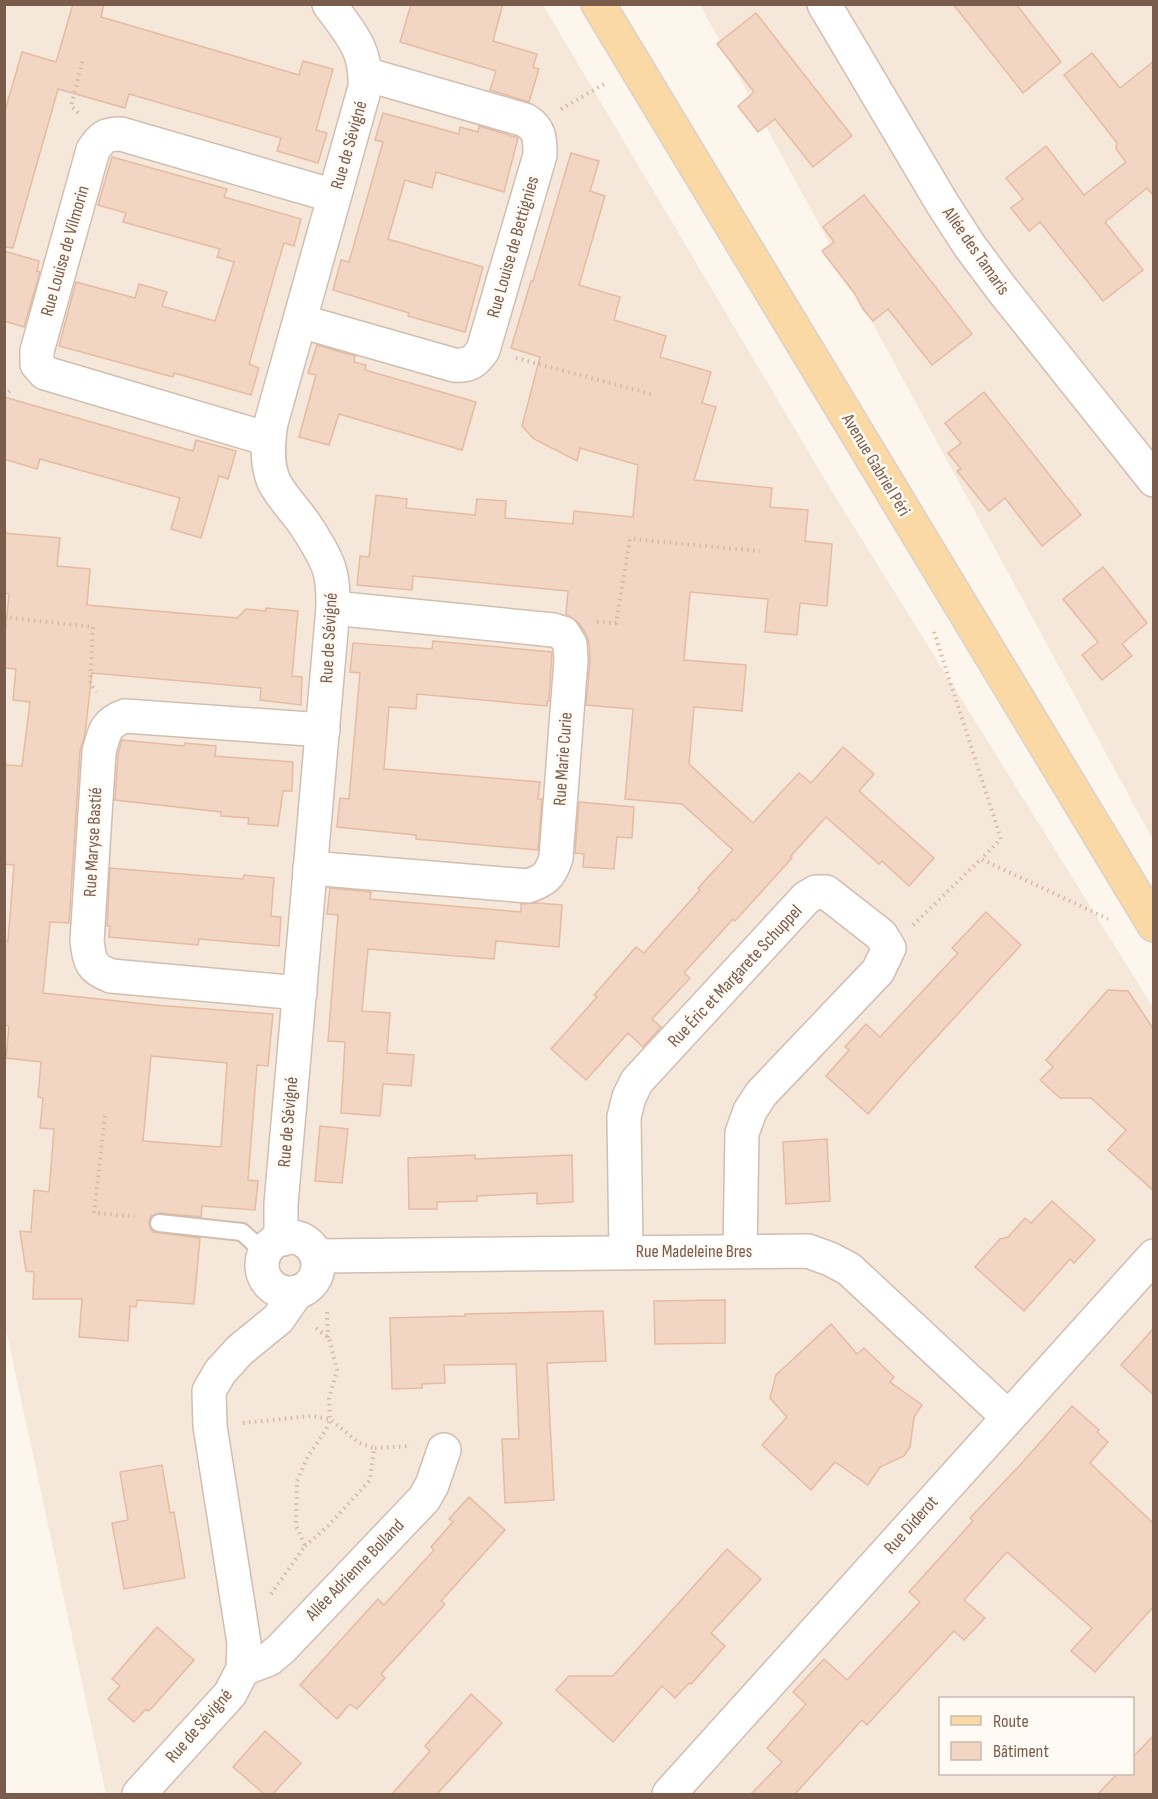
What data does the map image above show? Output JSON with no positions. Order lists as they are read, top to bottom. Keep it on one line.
{"streets":{"main road":["Avenue Gabriel Péri"],"street":["Rue de Sévigné","Rue Louise de Bettignies","Rue Louise de Vilmorin","Allée des Tamaris","Rue Marie Curie","Rue Maryse Bastié","Rue Éric et Margarete Schuppel","Rue Madeleine Bres","Rue Diderot","Allée Adrienne Bolland"]},"crossings":[["Rue de Sévigné","Rue Louise de Vilmorin"],["Rue de Sévigné","Rue Marie Curie"],["Rue de Sévigné","Rue Maryse Bastié"],["Rue de Sévigné","Rue Madeleine Bres"],["Rue de Sévigné","Allée Adrienne Bolland"],["Rue Éric et Margarete Schuppel","Rue Madeleine Bres"],["Rue Madeleine Bres","Rue Diderot"]],"legend":["Route","Bâtiment"]}
